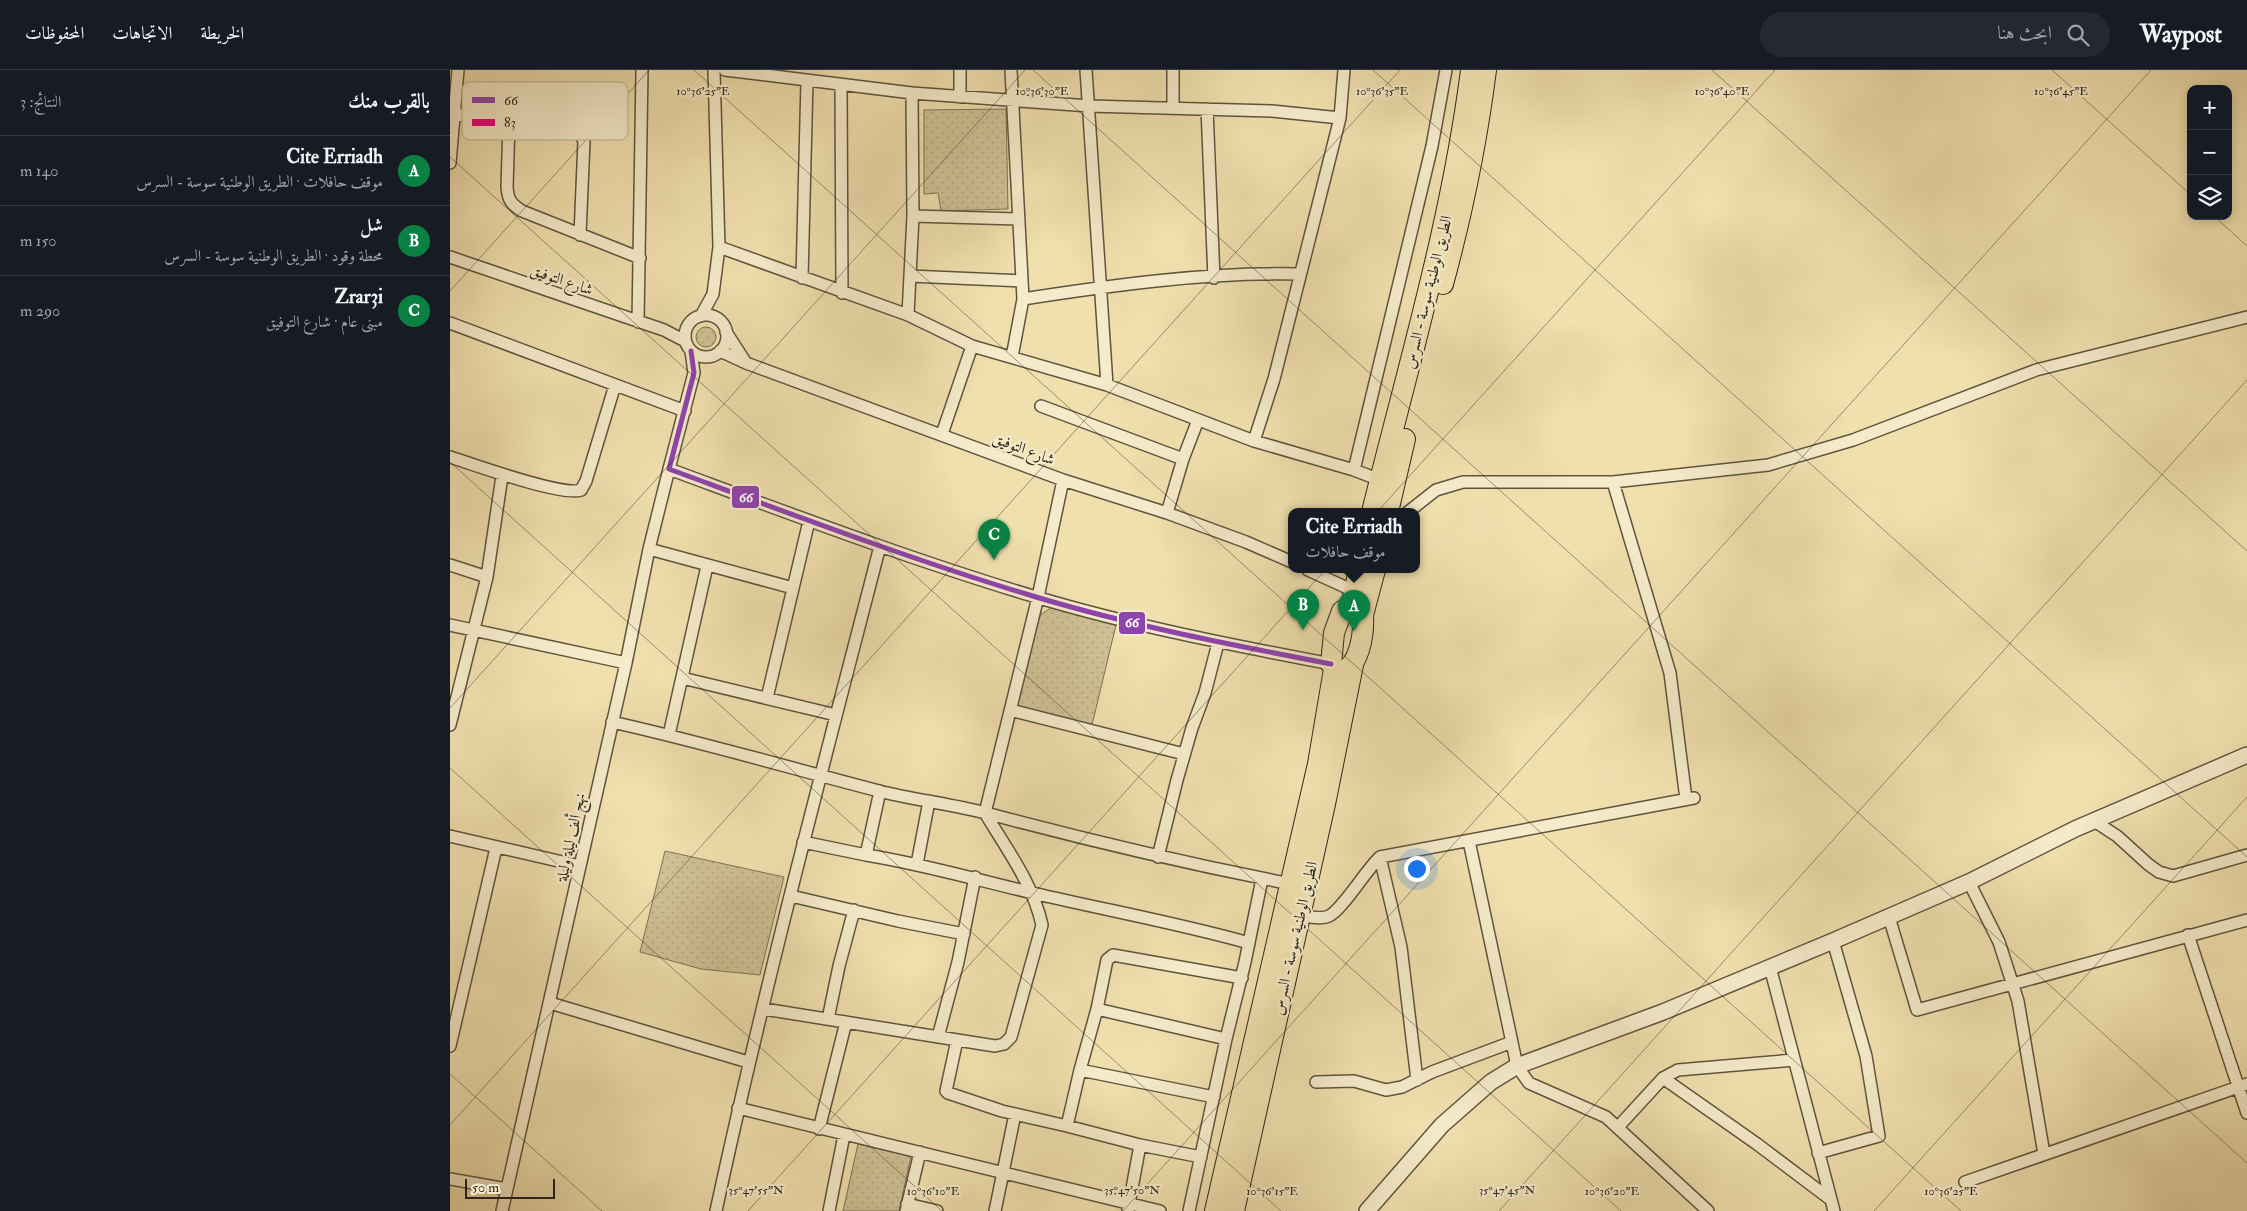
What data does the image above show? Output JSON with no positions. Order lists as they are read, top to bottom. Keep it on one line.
{"streets":{"highway":["الطريق الوطنية سوسة - السرس"],"street":["شارع التوفيق","نهج ألف ليلة وليلة"]},"lines":["transit line 66"],"legend":["66","83"],"scale_bar":"50 m","page":{"header":"Waypost","search":"ابحث هنا","nav":["الخريطة","الاتجاهات","المحفوظات"],"heading":["بالقرب منك","النتائج: 3"],"map_buttons":["+","−"],"list":[{"mark":"A","name":"Cite Erriadh","note":"موقف حافلات · الطريق الوطنية سوسة - السرس","value":"140 m"},{"mark":"B","name":"شل","note":"محطة وقود · الطريق الوطنية سوسة - السرس","value":"150 m"},{"mark":"C","name":"Zrar3i","note":"مبنى عام · شارع التوفيق","value":"290 m"}],"popup":["Cite Erriadh","موقف حافلات"],"pins":["C","B","A"],"scale":"50 m"},"coordinates":["10°36'25\"E","10°36'30\"E","10°36'35\"E","10°36'40\"E","10°36'45\"E","35°47'55\"N","35°47'50\"N","35°47'45\"N","10°36'10\"E","10°36'15\"E","10°36'20\"E"]}
